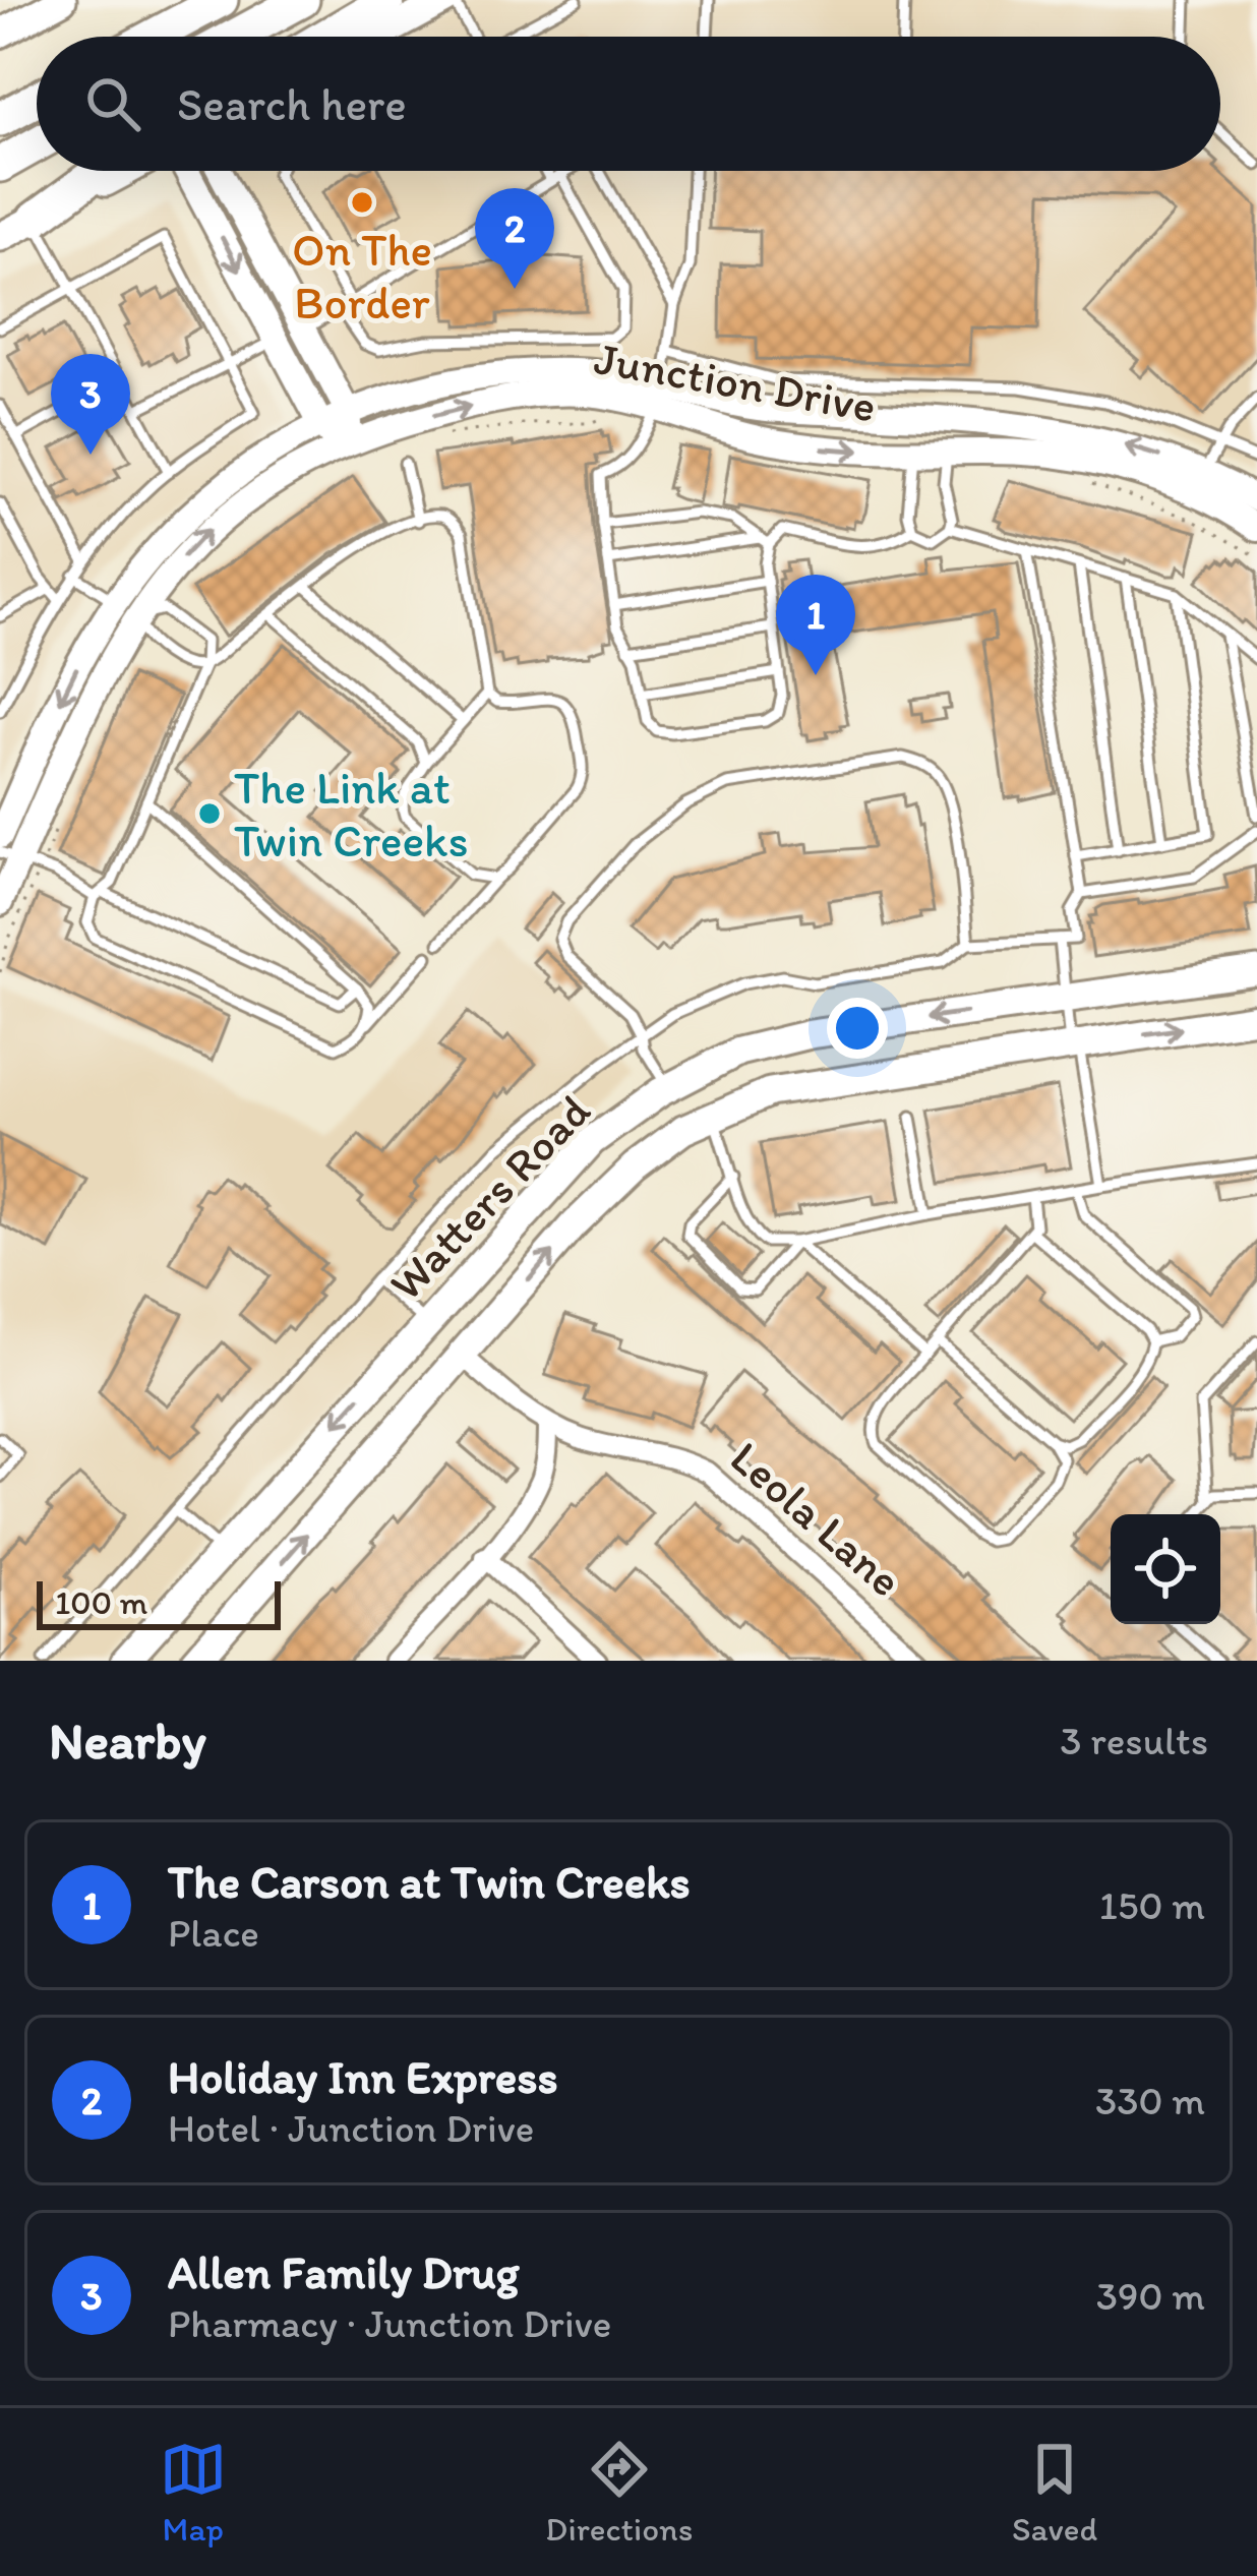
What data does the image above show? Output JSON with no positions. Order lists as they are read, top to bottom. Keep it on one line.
{"streets":{"main road":["Watters Road"],"street":["Junction Drive","Leola Lane"]},"crossings":[["Watters Road","Leola Lane"]],"places":["On The Border","The Link at Twin Creeks"],"scale_bar":"100 m","page":{"search":"Search here","pins":["2","3","1"],"scale":"100 m","heading":["Nearby","3 results"],"list":[{"mark":"1","name":"The Carson at Twin Creeks","note":"Place","value":"150 m"},{"mark":"2","name":"Holiday Inn Express","note":"Hotel · Junction Drive","value":"330 m"},{"mark":"3","name":"Allen Family Drug","note":"Pharmacy · Junction Drive","value":"390 m"}],"nav":["Map","Directions","Saved"]}}
